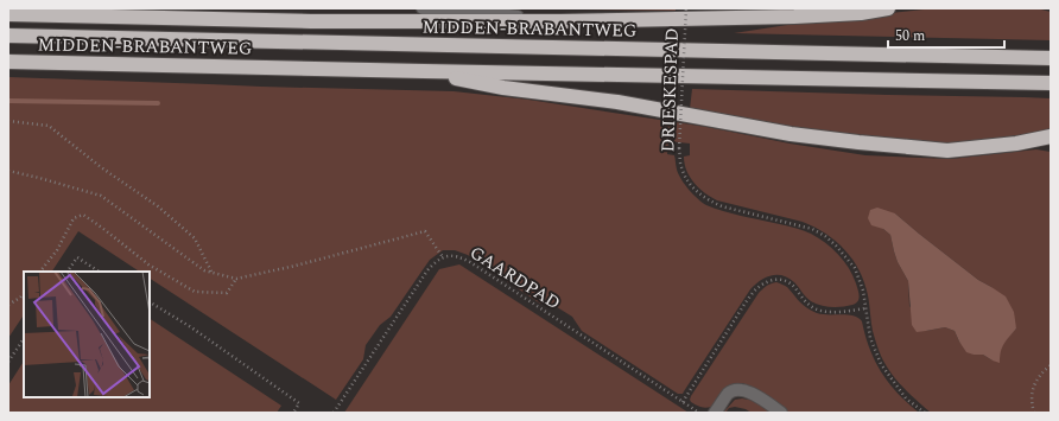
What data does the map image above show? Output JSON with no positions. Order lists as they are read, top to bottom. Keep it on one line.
{"streets":{"highway":["MIDDEN-BRABANTWEG"],"path":["DRIESKESPAD","GAARDPAD"]},"scale_bar":"50 m"}
